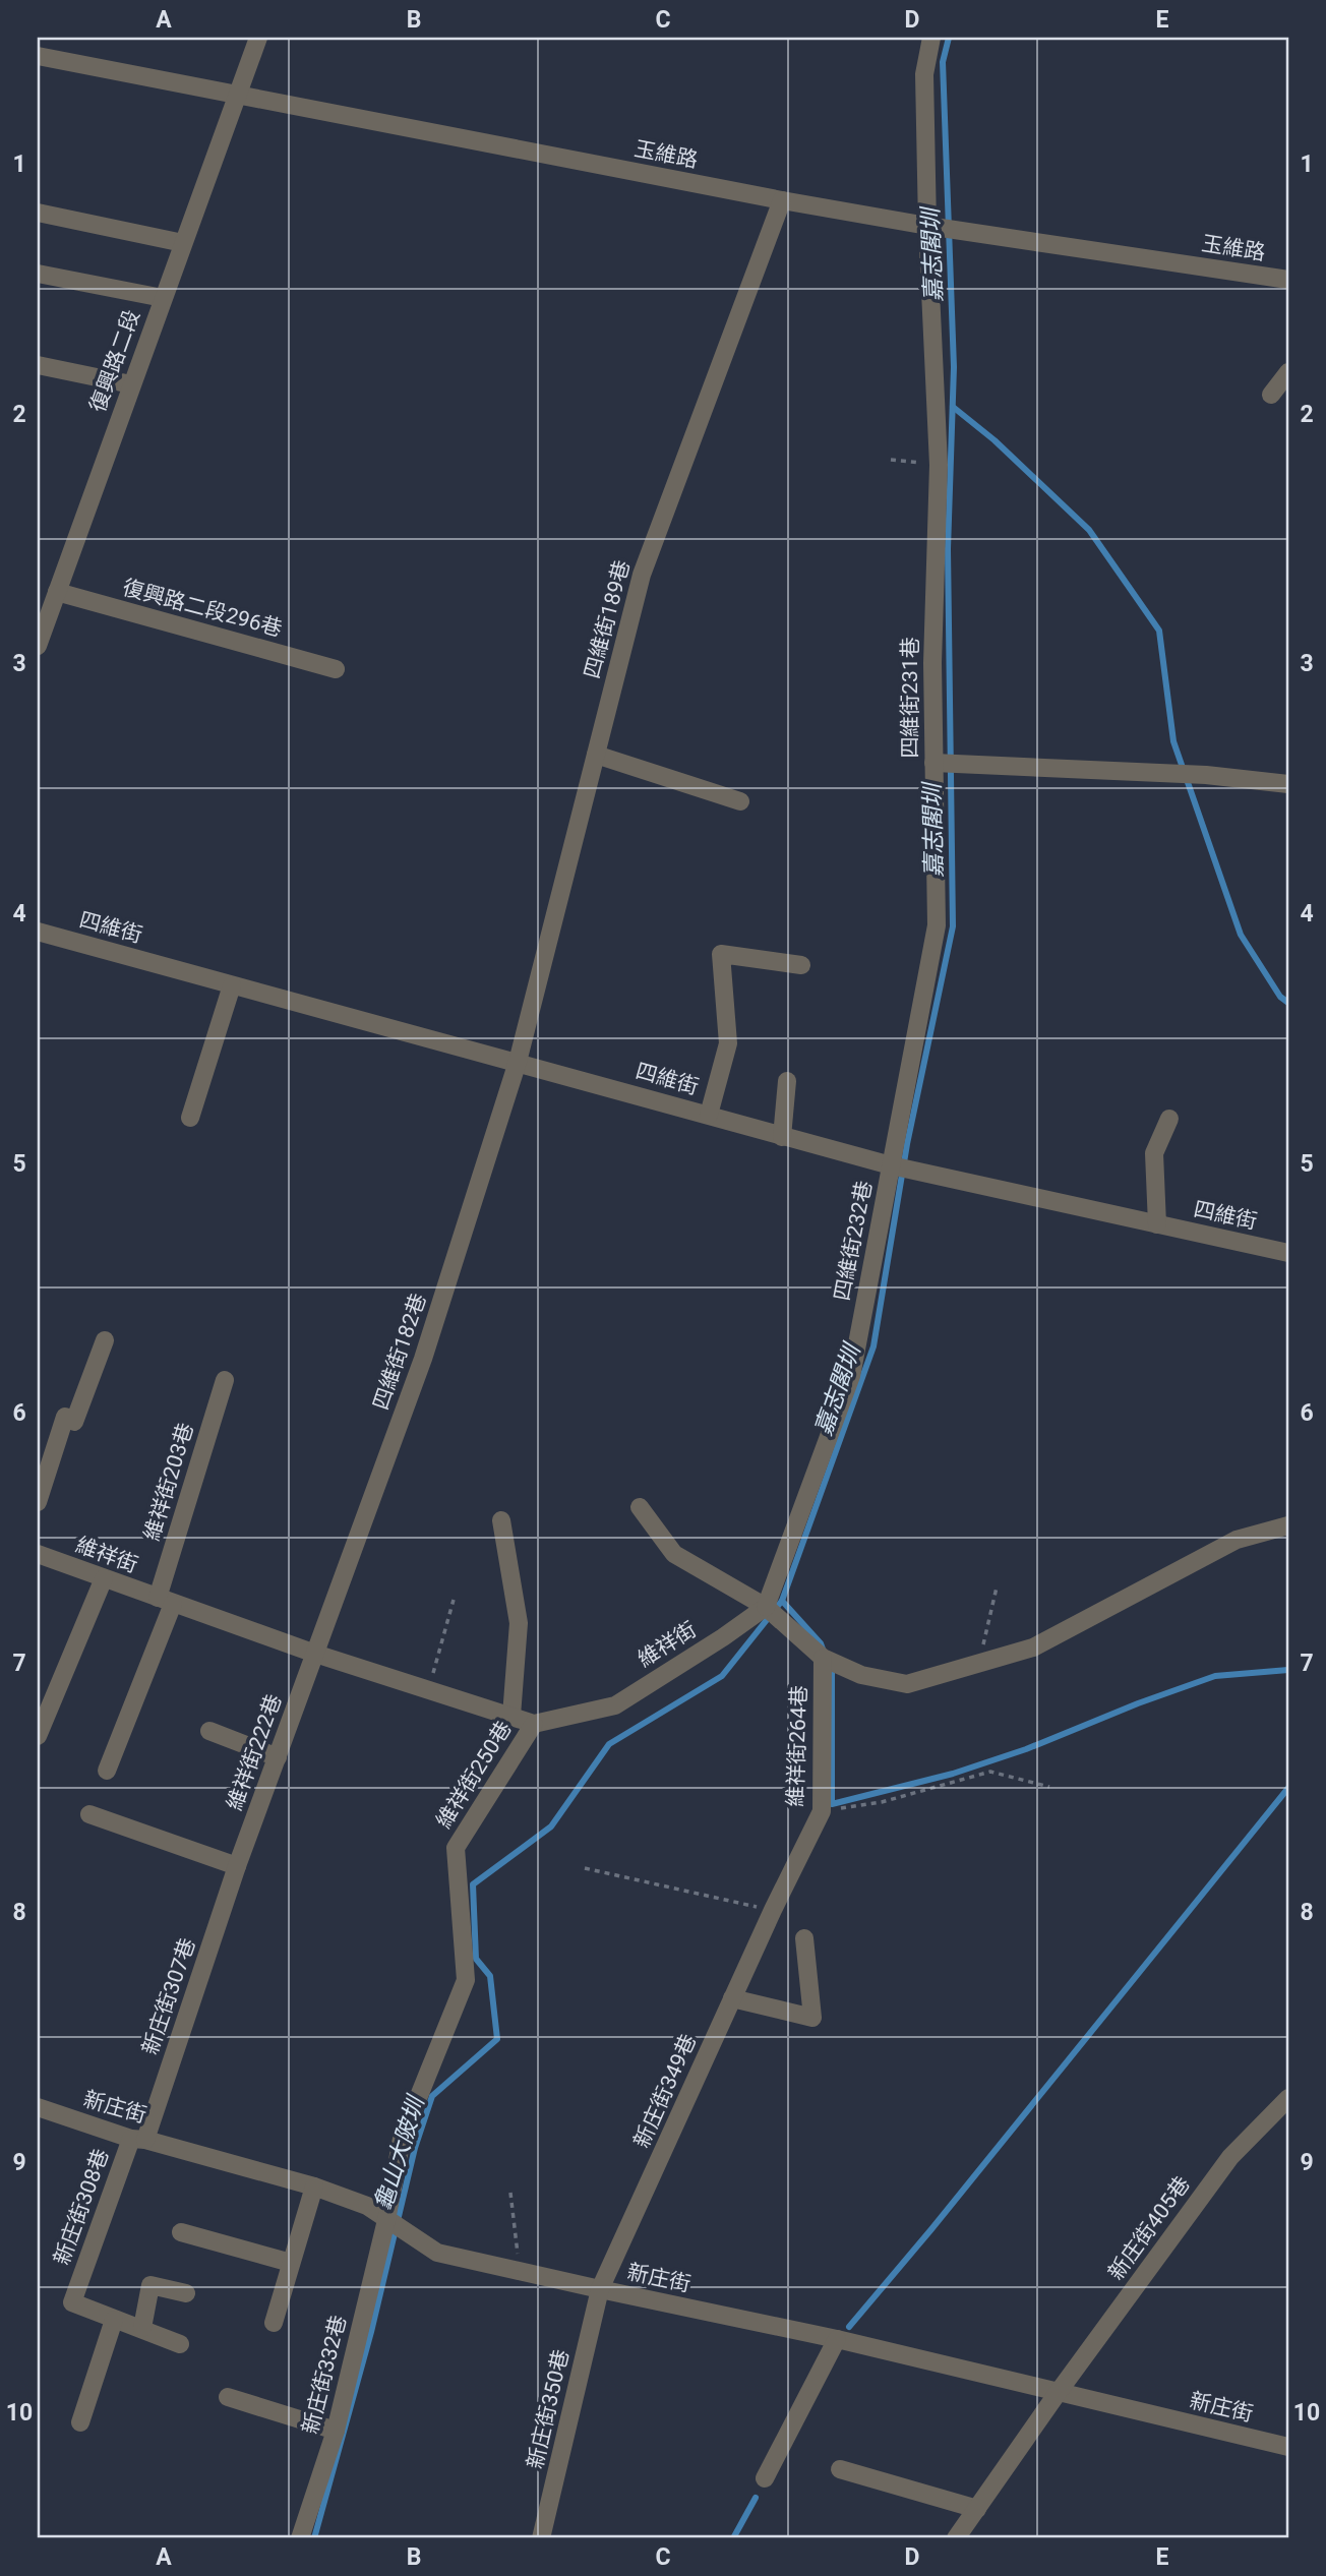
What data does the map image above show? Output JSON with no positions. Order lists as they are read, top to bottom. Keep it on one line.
{"streets":{"street":["玉維路","復興路二段","復興路二段296巷","四維街189巷","四維街231巷","四維街","四維街232巷","四維街182巷","維祥街203巷","維祥街","維祥街264巷","維祥街222巷","維祥街250巷","新庄街307巷","新庄街349巷","新庄街","新庄街308巷","新庄街405巷","新庄街332巷","新庄街350巷"]},"crossings":[["玉維路","復興路二段"],["玉維路","四維街189巷"],["玉維路","四維街231巷"],["復興路二段","復興路二段296巷"],["四維街189巷","四維街"],["四維街189巷","四維街182巷"],["四維街231巷","四維街"],["四維街231巷","四維街232巷"],["四維街","四維街232巷"],["四維街","四維街182巷"],["四維街232巷","維祥街"],["四維街182巷","維祥街"],["四維街182巷","維祥街222巷"],["維祥街203巷","維祥街"],["維祥街","維祥街222巷"],["維祥街","維祥街250巷"],["維祥街264巷","新庄街349巷"],["維祥街222巷","新庄街307巷"],["維祥街250巷","新庄街"],["維祥街250巷","新庄街332巷"],["新庄街307巷","新庄街"],["新庄街307巷","新庄街308巷"],["新庄街349巷","新庄街"],["新庄街349巷","新庄街350巷"],["新庄街","新庄街308巷"],["新庄街","新庄街405巷"],["新庄街","新庄街332巷"],["新庄街","新庄街350巷"]],"water":["嘉志閣圳","龜山大陂圳"],"grid":{"columns":["A","B","C","D","E"],"rows":["1","2","3","4","5","6","7","8","9","10"]}}
